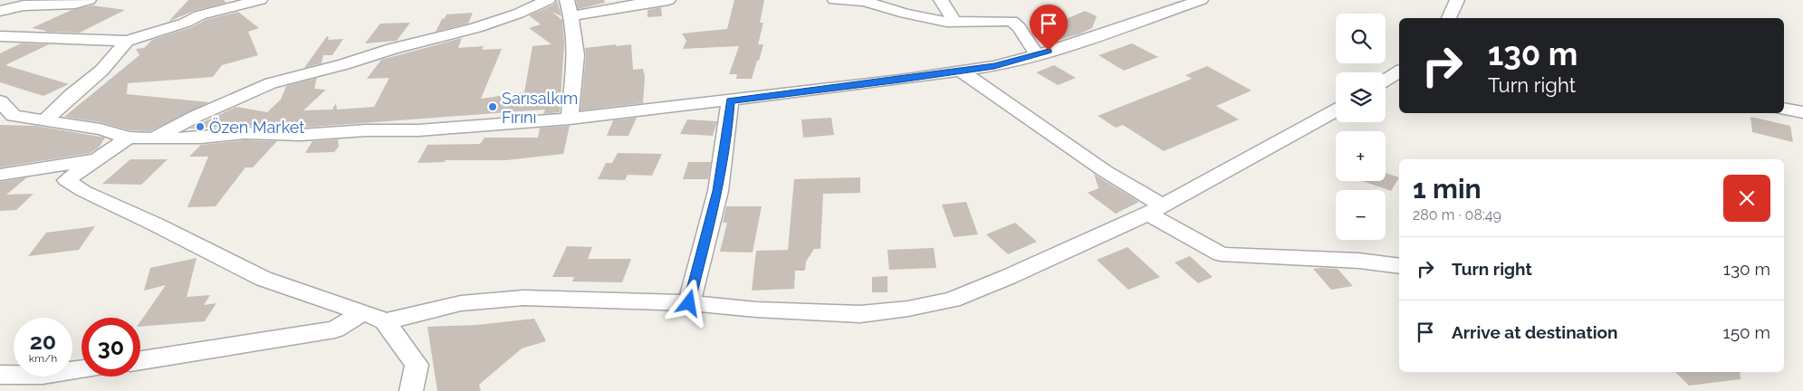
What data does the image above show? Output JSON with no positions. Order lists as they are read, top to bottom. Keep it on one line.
{"places":["Sarısalkım Fırını","Özen Market"],"page":{"map_buttons":["+","−"],"turn":["130 m","Turn right"],"heading":["1 min","280 m · 08:49"],"list":[{"name":"Turn right","value":"130 m"},{"name":"Arrive at destination","value":"150 m"}],"speed":"20 km/h","limit":"30"}}
